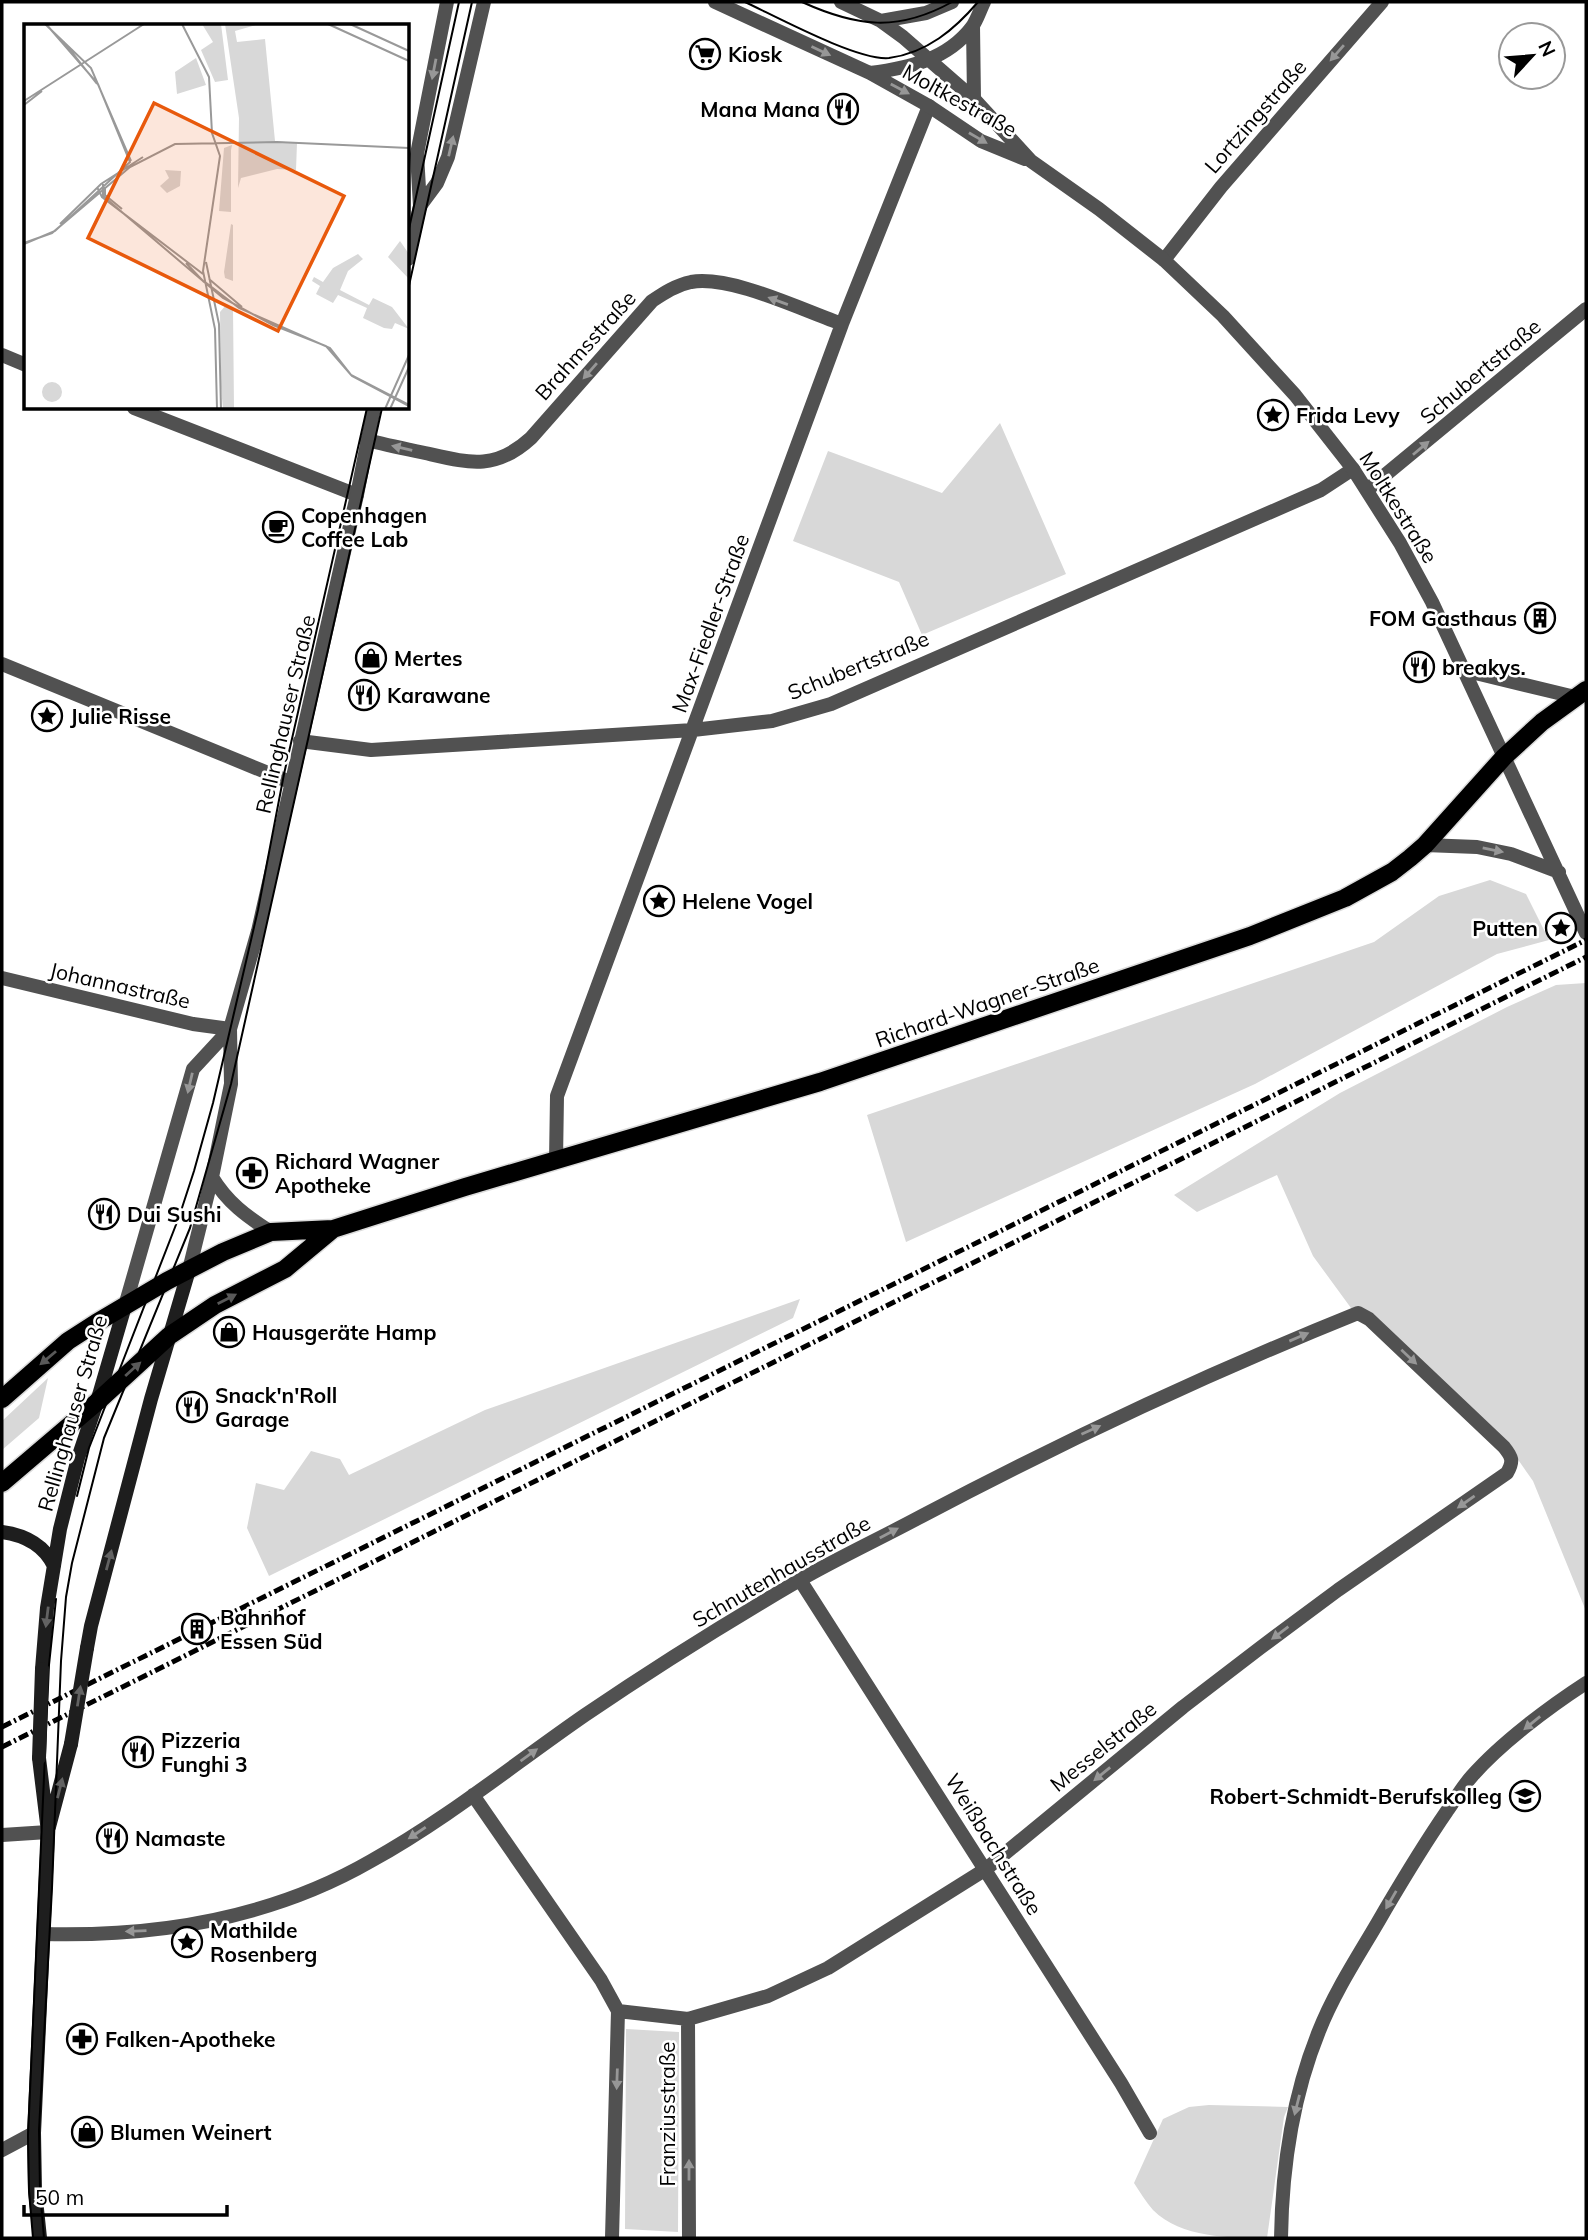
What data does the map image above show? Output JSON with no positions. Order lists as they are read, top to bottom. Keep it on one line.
{"streets":{"main road":["Rellinghauser Straße","Richard-Wagner-Straße"],"street":["Moltkestraße","Lortzingstraße","Brahmsstraße","Schubertstraße","Max-Fiedler-Straße","Johannastraße","Schnutenhausstraße","Messelstraße","Weißbachstraße","Franziusstraße"]},"crossings":[["Moltkestraße","Lortzingstraße"],["Moltkestraße","Schubertstraße"],["Moltkestraße","Max-Fiedler-Straße"],["Moltkestraße","Richard-Wagner-Straße"],["Brahmsstraße","Max-Fiedler-Straße"],["Brahmsstraße","Rellinghauser Straße"],["Schubertstraße","Max-Fiedler-Straße"],["Schubertstraße","Rellinghauser Straße"],["Max-Fiedler-Straße","Richard-Wagner-Straße"],["Rellinghauser Straße","Johannastraße"],["Rellinghauser Straße","Richard-Wagner-Straße"],["Rellinghauser Straße","Schnutenhausstraße"],["Schnutenhausstraße","Messelstraße"],["Schnutenhausstraße","Weißbachstraße"],["Messelstraße","Weißbachstraße"],["Messelstraße","Franziusstraße"]],"one_way":["Lortzingstraße","Brahmsstraße","Messelstraße"],"places":{"supermarket":["Kiosk"],"restaurant":["Mana Mana","breakys.","Karawane","Dui Sushi","Snack'n'Roll Garage","Pizzeria Funghi 3","Namaste"],"place":["Frida Levy","Julie Risse","Helene Vogel","Putten","Mathilde Rosenberg"],"cafe":["Copenhagen Coffee Lab"],"building":["FOM Gasthaus","Bahnhof Essen Süd"],"shop":["Mertes","Hausgeräte Hamp","Blumen Weinert"],"pharmacy":["Richard Wagner Apotheke","Falken-Apotheke"],"school or university":["Robert-Schmidt-Berufskolleg"]},"scale_bar":"50 m","north":"top right"}
